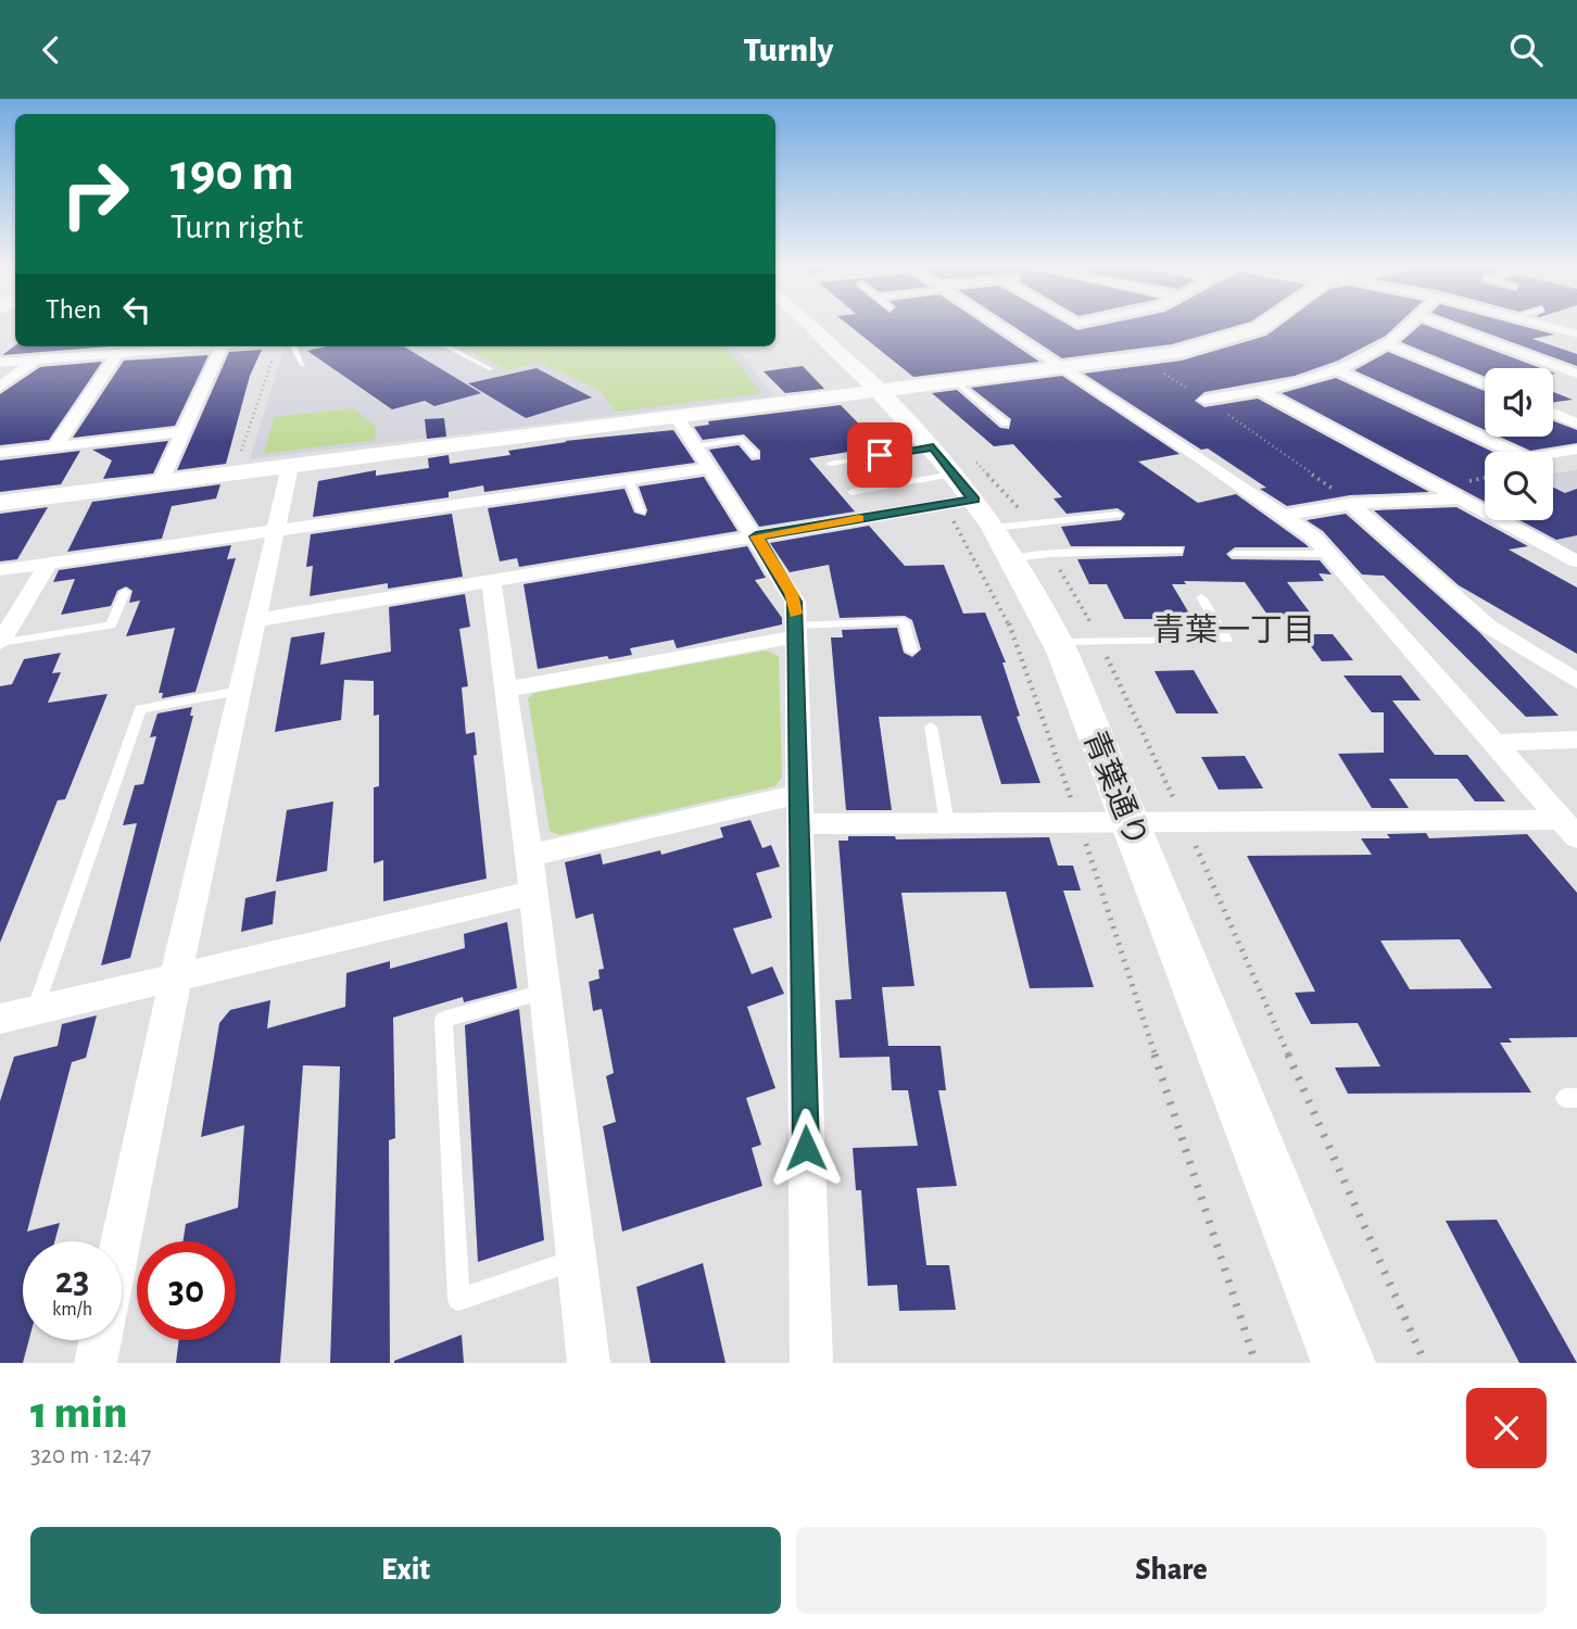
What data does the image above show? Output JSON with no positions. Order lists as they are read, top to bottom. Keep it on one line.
{"streets":{"street":["青葉通り"]},"districts":["青葉一丁目"],"page":{"header":"Turnly","turn":["190 m","Turn right"],"then":"Then","speed":"23 km/h","limit":"30","heading":["1 min","320 m · 12:47"],"buttons":["Exit","Share"]}}
